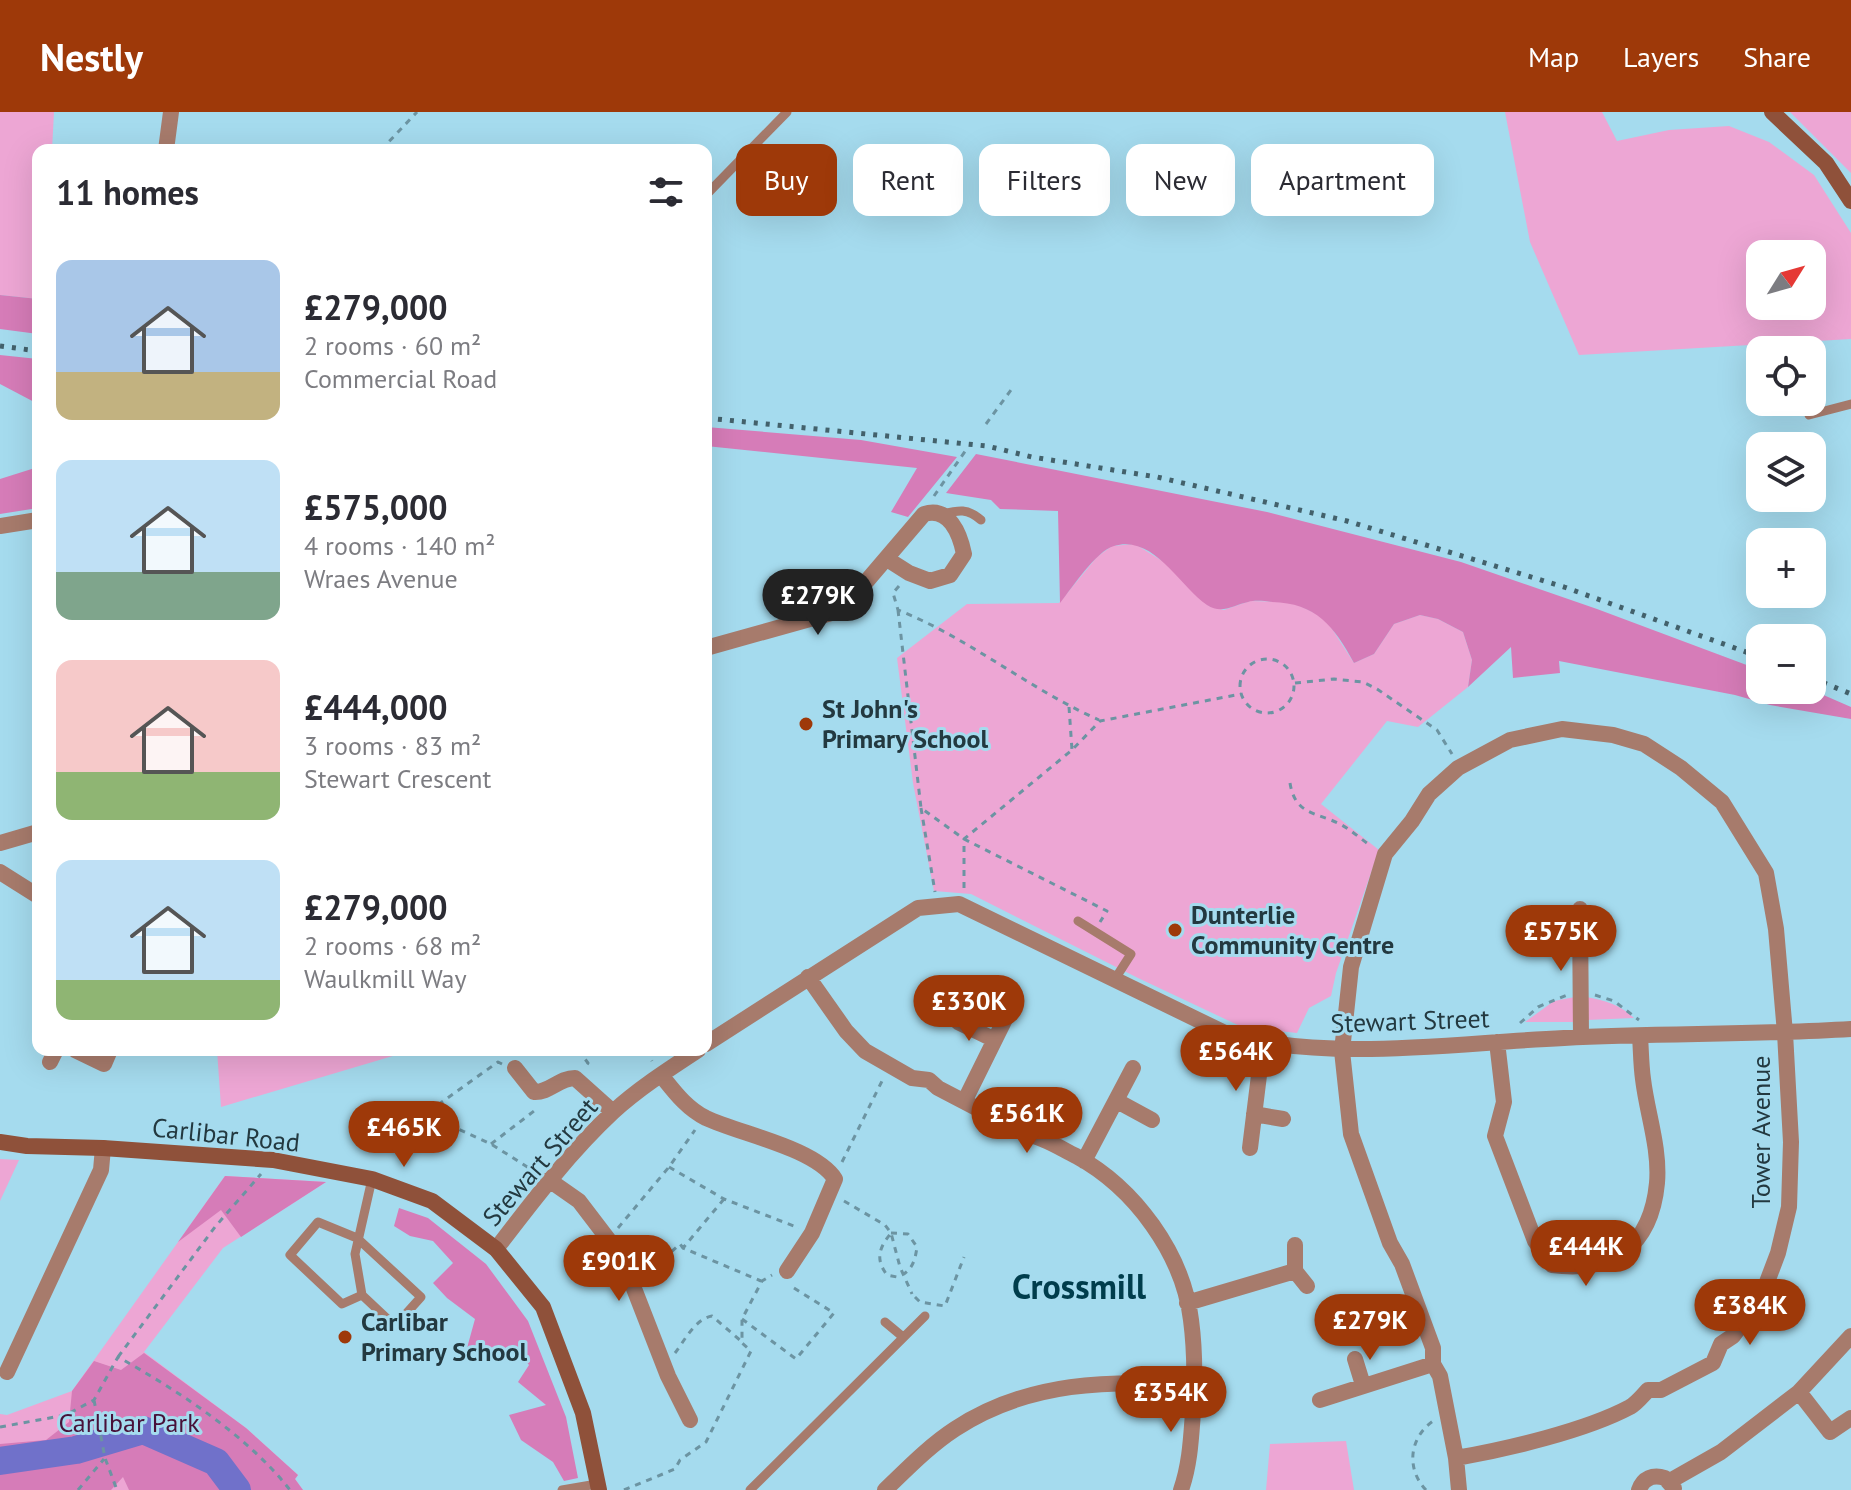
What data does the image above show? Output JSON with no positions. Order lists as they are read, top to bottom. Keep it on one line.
{"streets":{"street":["Stewart Street","Tower Avenue","Carlibar Road"]},"crossings":[["Stewart Street","Tower Avenue"],["Stewart Street","Carlibar Road"]],"districts":["Crossmill"],"parks":["Carlibar Park"],"places":["St John's Primary School","Dunterlie Community Centre","Carlibar Primary School"],"north":"top right","page":{"header":"Nestly","nav":["Map","Layers","Share"],"chip":["Buy","Rent","Filters","New","Apartment"],"heading":"11 homes","map_buttons":["+","−"],"list":[{"name":"£279,000","note":"2 rooms · 60 m² · Commercial Road"},{"name":"£575,000","note":"4 rooms · 140 m² · Wraes Avenue"},{"name":"£444,000","note":"3 rooms · 83 m² · Stewart Crescent"},{"name":"£279,000","note":"2 rooms · 68 m² · Waulkmill Way"}],"price":["£279K","£575K","£330K","£564K","£561K","£465K","£444K","£901K","£384K","£279K","£354K"]}}
